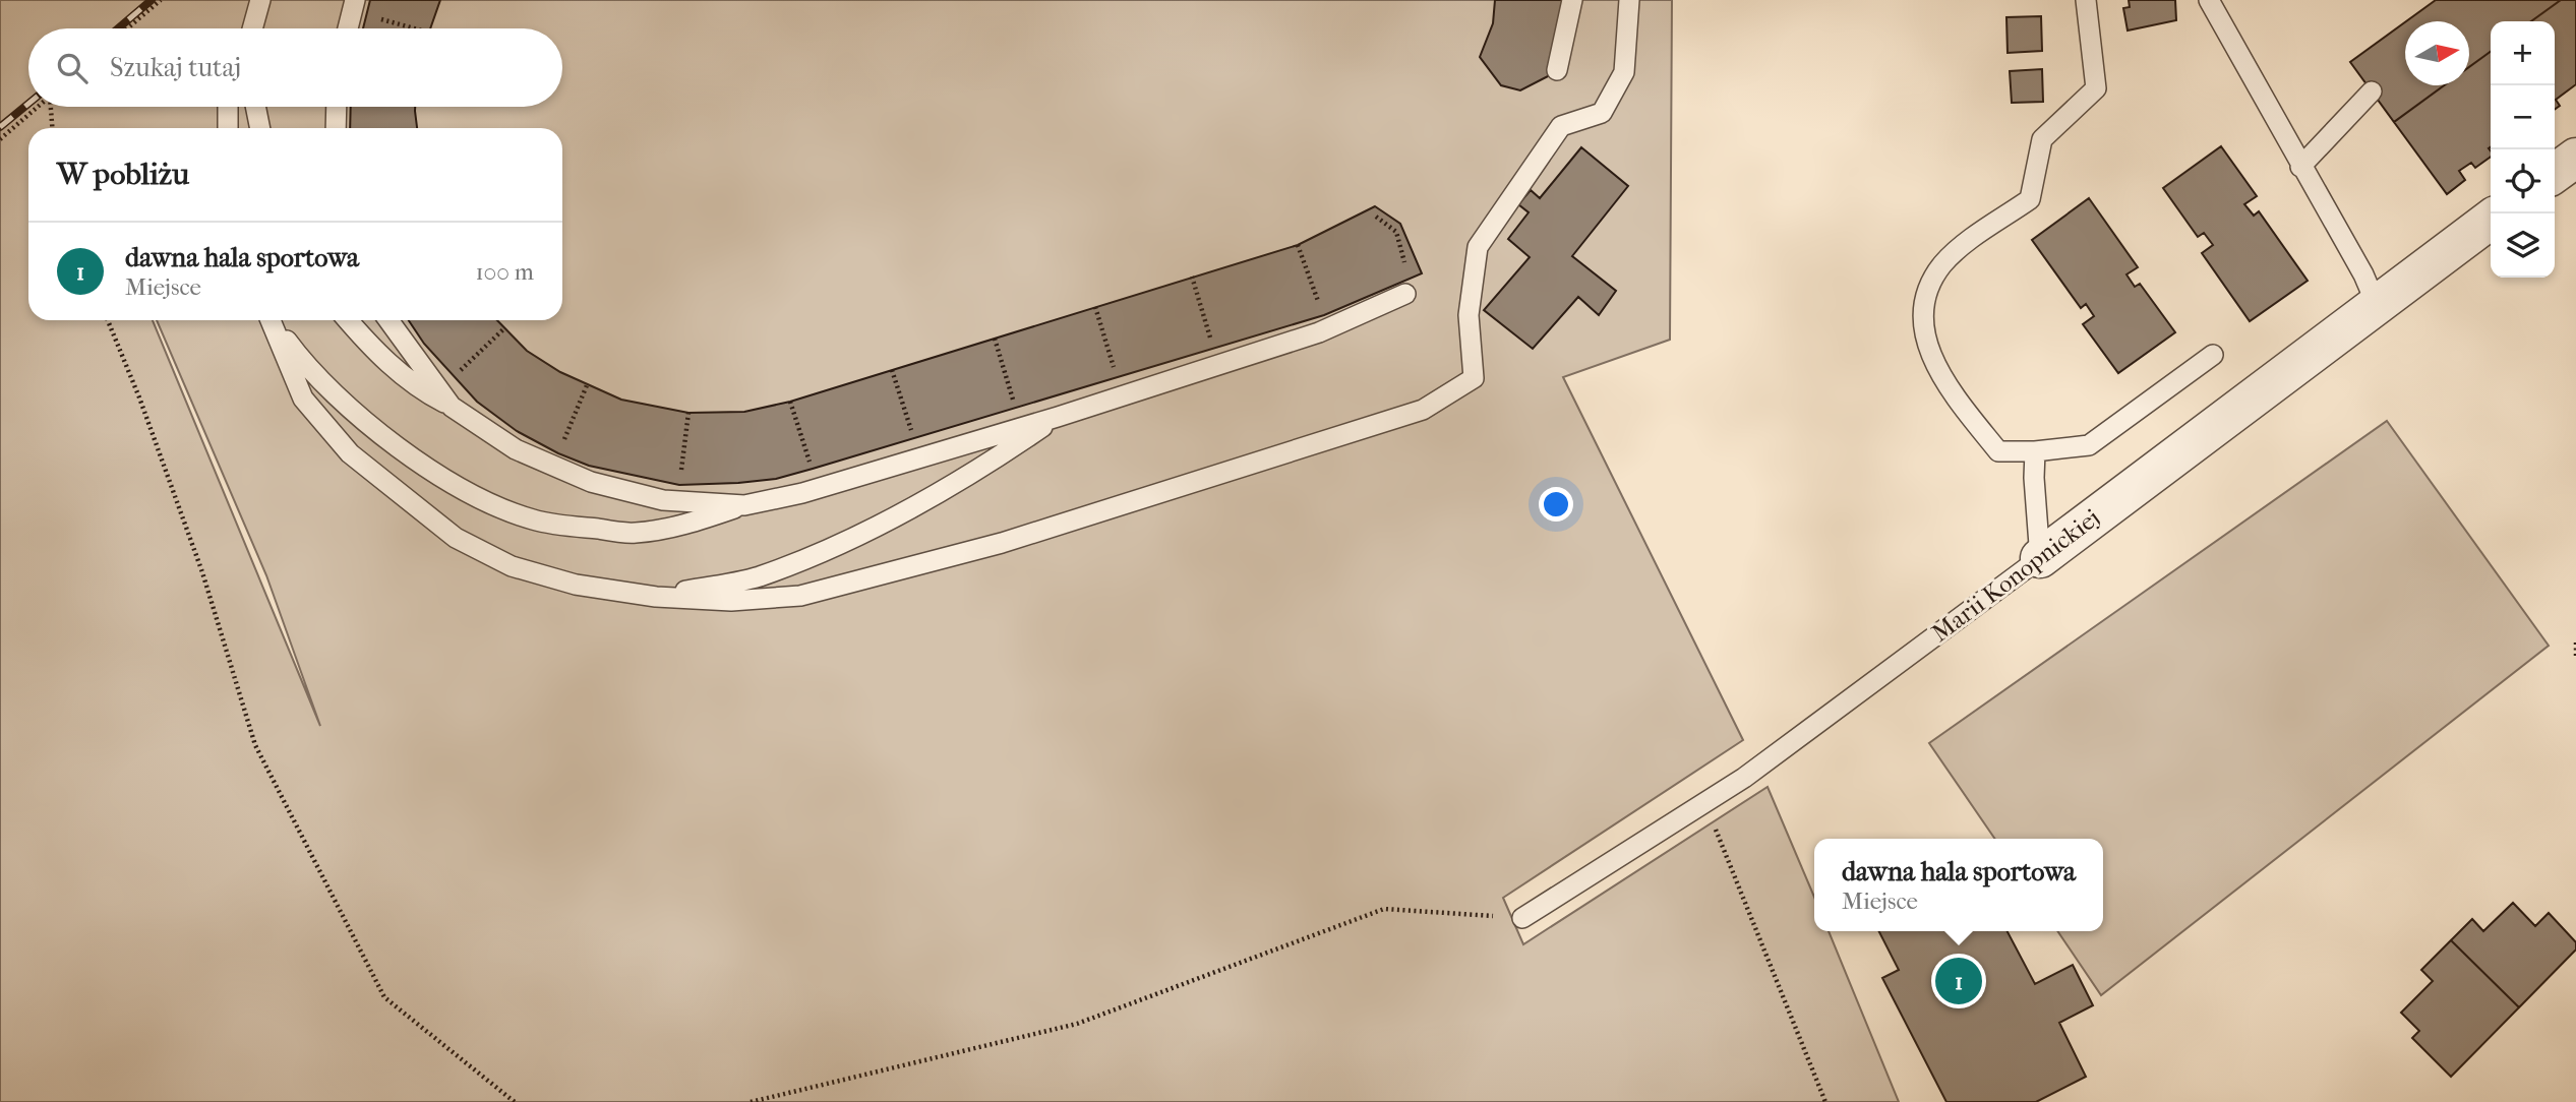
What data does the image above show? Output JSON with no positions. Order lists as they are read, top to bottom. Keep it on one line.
{"streets":{"street":["Marii Konopnickiej"]},"north":"right","page":{"map_buttons":["+","−"],"search":"Szukaj tutaj","heading":"W pobliżu","list":[{"mark":"1","name":"dawna hala sportowa","note":"Miejsce","value":"100 m"}],"popup":["dawna hala sportowa","Miejsce"],"pins":"1"}}
